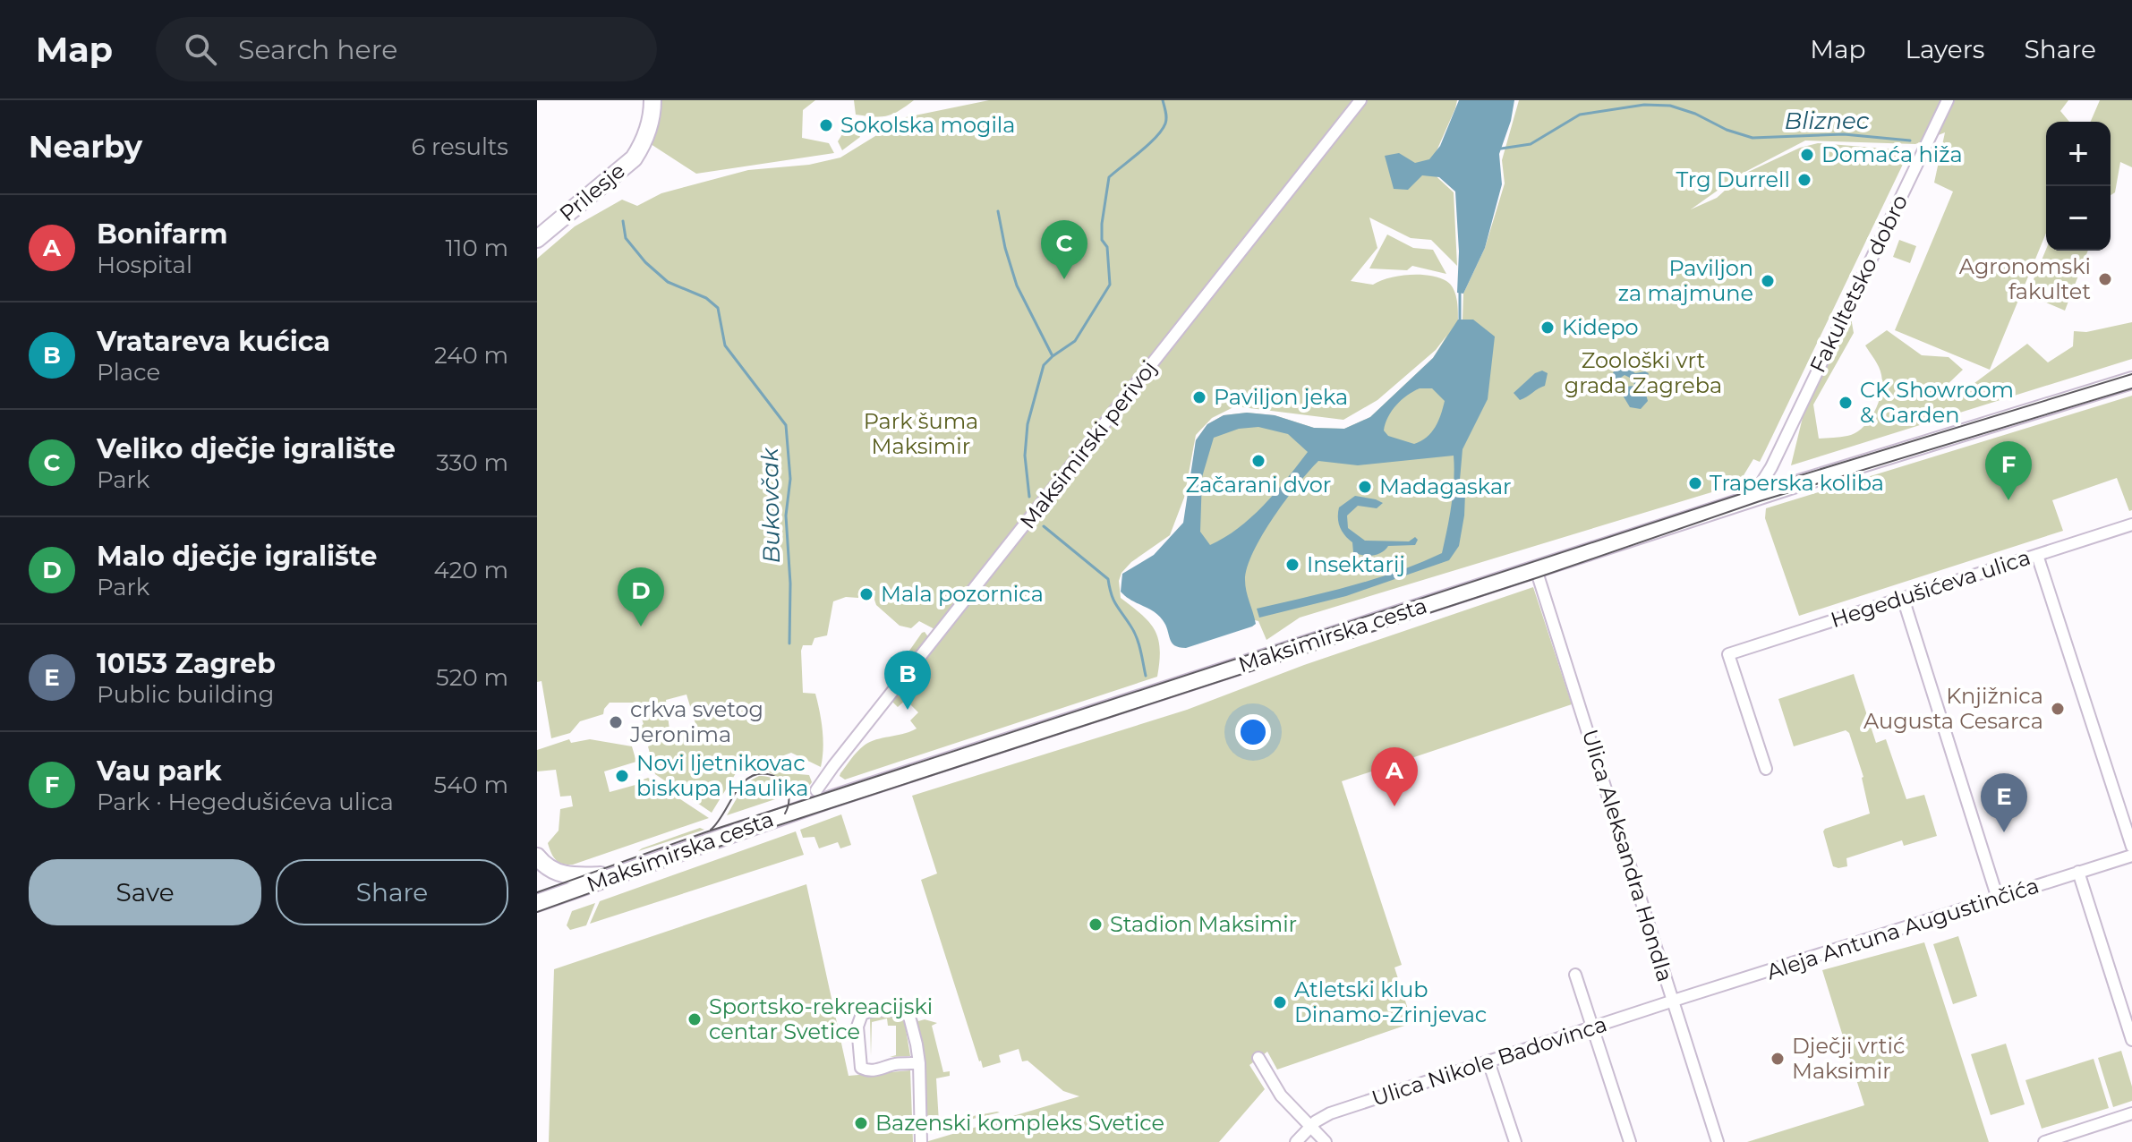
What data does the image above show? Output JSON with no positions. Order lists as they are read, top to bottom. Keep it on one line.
{"streets":{"main road":["Prilesje","Maksimirska cesta"],"street":["Fakultetsko dobro","Maksimirski perivoj","Hegedušićeva ulica","Ulica Aleksandra Hondla","Aleja Antuna Augustinčića","Ulica Nikole Badovinca"]},"crossings":[["Fakultetsko dobro","Maksimirska cesta"],["Maksimirska cesta","Ulica Aleksandra Hondla"],["Ulica Aleksandra Hondla","Aleja Antuna Augustinčića"],["Ulica Aleksandra Hondla","Ulica Nikole Badovinca"],["Aleja Antuna Augustinčića","Ulica Nikole Badovinca"]],"water":["Bliznec","Bukovčak"],"parks":["Zoološki vrt grada Zagreba","Park šuma Maksimir"],"places":["Sokolska mogila","Domaća hiža","Trg Durrell","Agronomski fakultet","Paviljon za majmune","Kidepo","Paviljon jeka","CK Showroom & Garden","Začarani dvor","Traperska koliba","Madagaskar","Insektarij","Mala pozornica","Knjižnica Augusta Cesarca","crkva svetog Jeronima","Novi ljetnikovac biskupa Haulika","Stadion Maksimir","Atletski klub Dinamo-Zrinjevac","Sportsko-rekreacijski centar Svetice","Dječji vrtić Maksimir","Bazenski kompleks Svetice"],"page":{"header":"Map","search":"Search here","nav":["Map","Layers","Share"],"heading":["Nearby","6 results"],"map_buttons":["+","−"],"list":[{"mark":"A","name":"Bonifarm","note":"Hospital","value":"110 m"},{"mark":"B","name":"Vratareva kućica","note":"Place","value":"240 m"},{"mark":"C","name":"Veliko dječje igralište","note":"Park","value":"330 m"},{"mark":"D","name":"Malo dječje igralište","note":"Park","value":"420 m"},{"mark":"E","name":"10153 Zagreb","note":"Public building","value":"520 m"},{"mark":"F","name":"Vau park","note":"Park · Hegedušićeva ulica","value":"540 m"}],"pins":["C","F","D","B","A","E"],"buttons":["Save","Share"]}}
